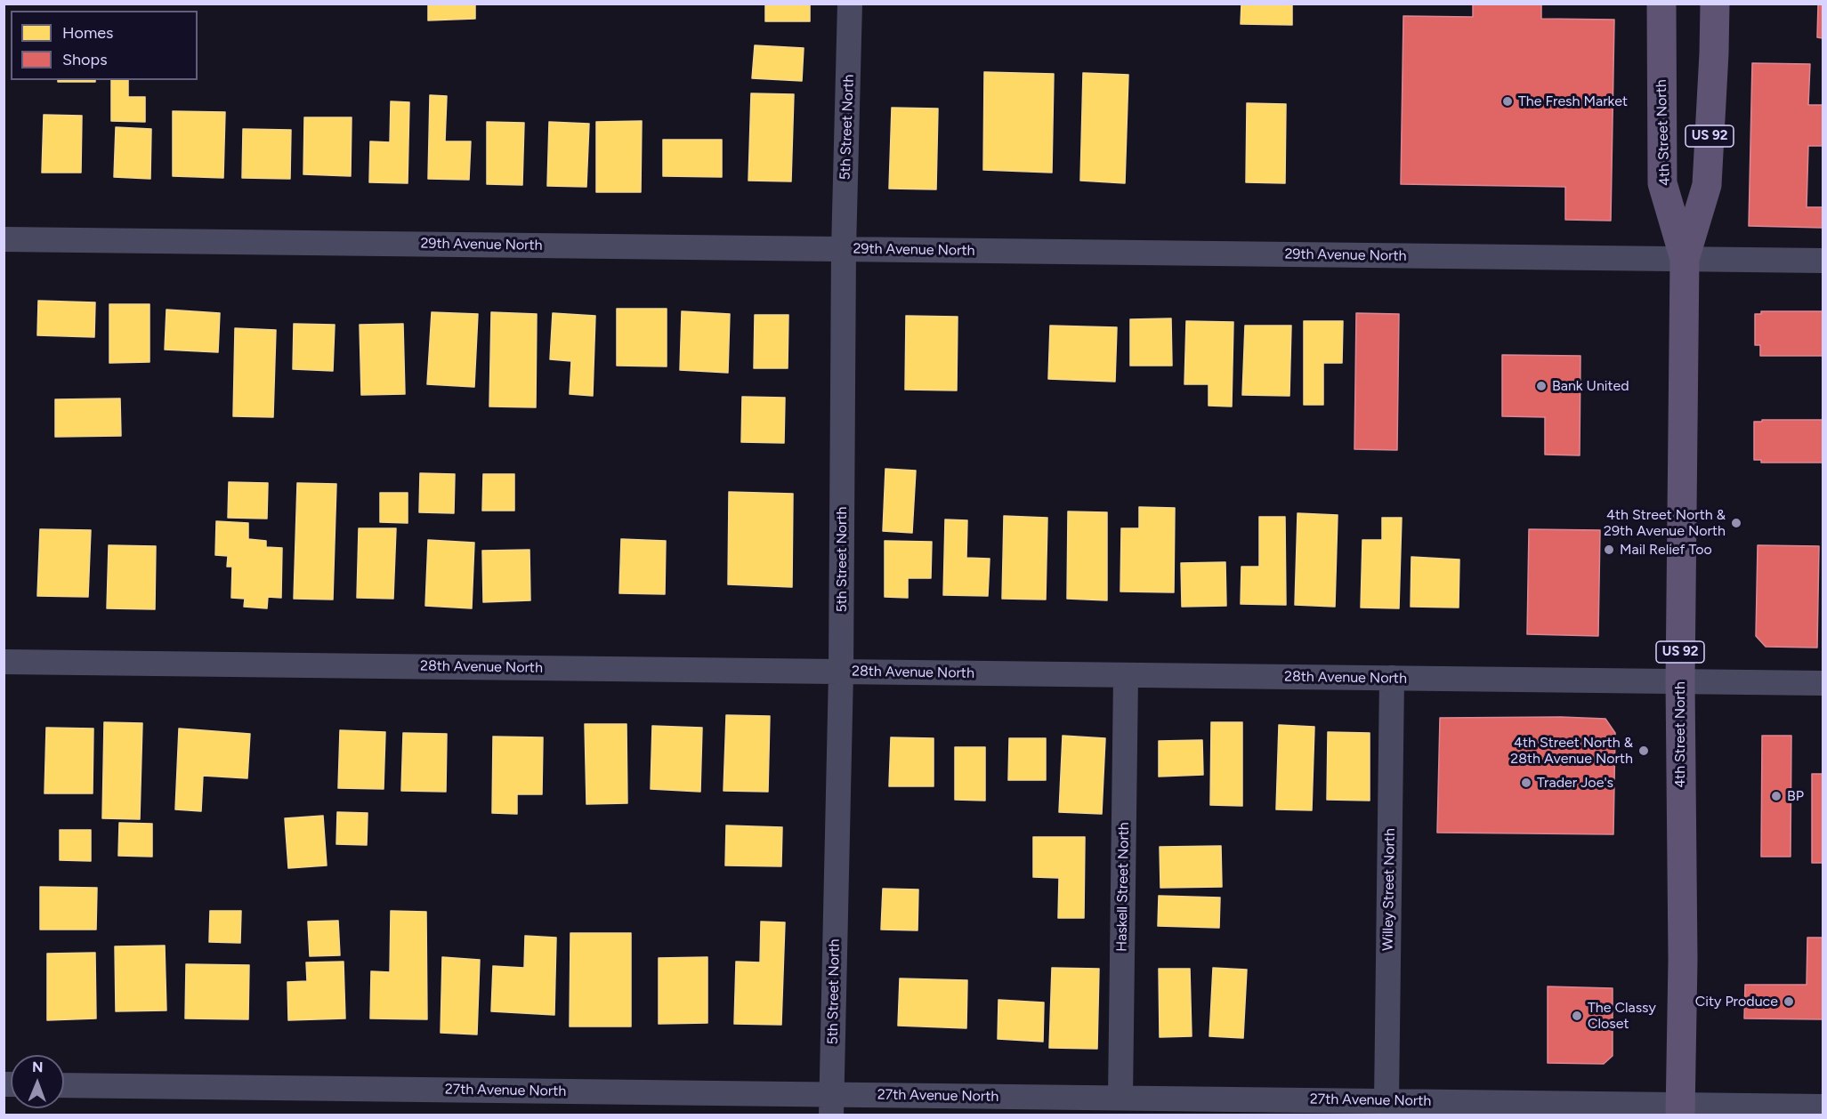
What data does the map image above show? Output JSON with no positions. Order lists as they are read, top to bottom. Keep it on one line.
{"streets":{"main road":["4th Street North","US 92"],"street":["5th Street North","29th Avenue North","28th Avenue North","Haskell Street North","Willey Street North","27th Avenue North"]},"crossings":[["5th Street North","29th Avenue North"],["5th Street North","28th Avenue North"],["5th Street North","27th Avenue North"],["4th Street North","29th Avenue North"],["4th Street North","28th Avenue North"],["4th Street North","27th Avenue North"],["28th Avenue North","Haskell Street North"],["28th Avenue North","Willey Street North"],["Haskell Street North","27th Avenue North"],["Willey Street North","27th Avenue North"]],"places":["The Fresh Market","Bank United","4th Street North & 29th Avenue North","Mail Relief Too","4th Street North & 28th Avenue North","Trader Joe's","BP","City Produce","The Classy Closet"],"legend":["Homes","Shops"],"north":"top"}
